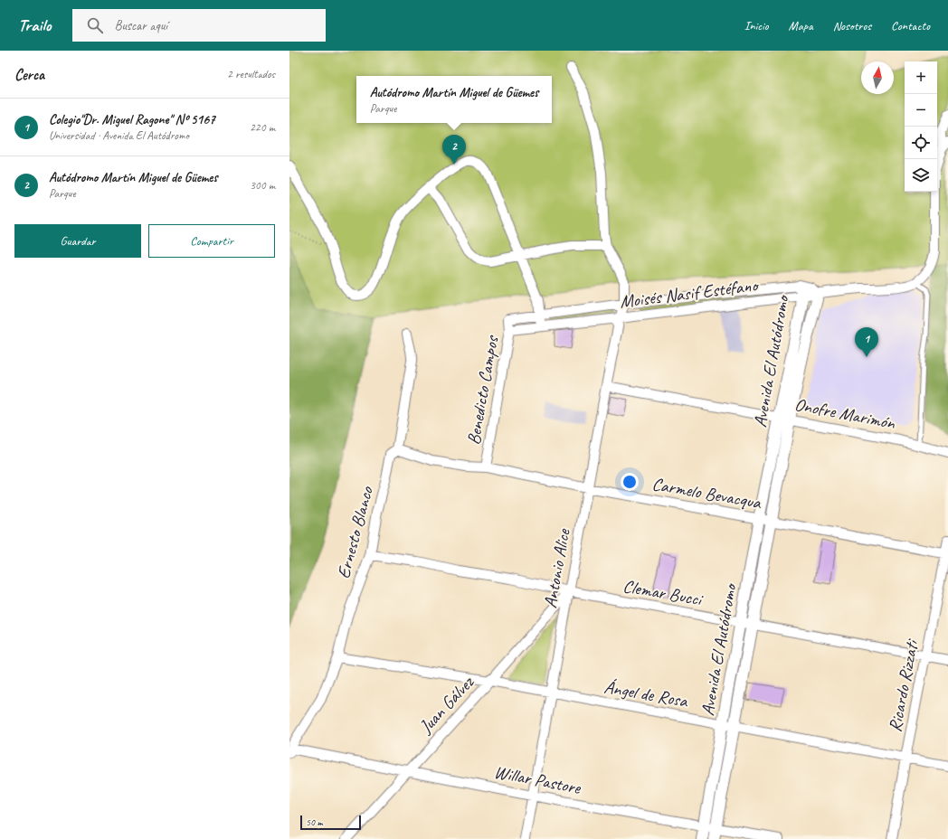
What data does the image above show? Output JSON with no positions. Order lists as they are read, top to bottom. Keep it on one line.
{"streets":{"street":["Moisés Nasif Estéfano","Avenida El Autódromo","Benedicto Campos","Onofre Marimón","Carmelo Bevacqua","Ernesto Blanco","Antonio Alice","Clemar Bucci","Ricardo Rizzati","Ángel de Rosa","Juan Gálvez","Willar Pastore"]},"crossings":[["Moisés Nasif Estéfano","Avenida El Autódromo"],["Moisés Nasif Estéfano","Benedicto Campos"],["Moisés Nasif Estéfano","Antonio Alice"],["Avenida El Autódromo","Onofre Marimón"],["Avenida El Autódromo","Carmelo Bevacqua"],["Avenida El Autódromo","Clemar Bucci"],["Avenida El Autódromo","Ángel de Rosa"],["Avenida El Autódromo","Willar Pastore"],["Benedicto Campos","Carmelo Bevacqua"],["Onofre Marimón","Antonio Alice"],["Carmelo Bevacqua","Ernesto Blanco"],["Carmelo Bevacqua","Antonio Alice"],["Carmelo Bevacqua","Ricardo Rizzati"],["Ernesto Blanco","Clemar Bucci"],["Ernesto Blanco","Ángel de Rosa"],["Ernesto Blanco","Willar Pastore"],["Antonio Alice","Clemar Bucci"],["Antonio Alice","Ángel de Rosa"],["Antonio Alice","Juan Gálvez"],["Antonio Alice","Willar Pastore"],["Clemar Bucci","Ricardo Rizzati"],["Clemar Bucci","Juan Gálvez"],["Ricardo Rizzati","Ángel de Rosa"],["Ángel de Rosa","Juan Gálvez"],["Juan Gálvez","Willar Pastore"]],"scale_bar":"50 m","north":"top","page":{"header":"Trailo","search":"Buscar aquí","nav":["Inicio","Mapa","Nosotros","Contacto"],"heading":["Cerca","2 resultados"],"map_buttons":["+","−"],"popup":["Autódromo Martín Miguel de Güemes","Parque"],"list":[{"mark":"1","name":"Colegio\"Dr. Miguel Ragone\" Nº 5167","note":"Universidad · Avenida El Autódromo","value":"220 m"},{"mark":"2","name":"Autódromo Martín Miguel de Güemes","note":"Parque","value":"300 m"}],"pins":["2","1"],"buttons":["Guardar","Compartir"],"scale":"50 m"}}
